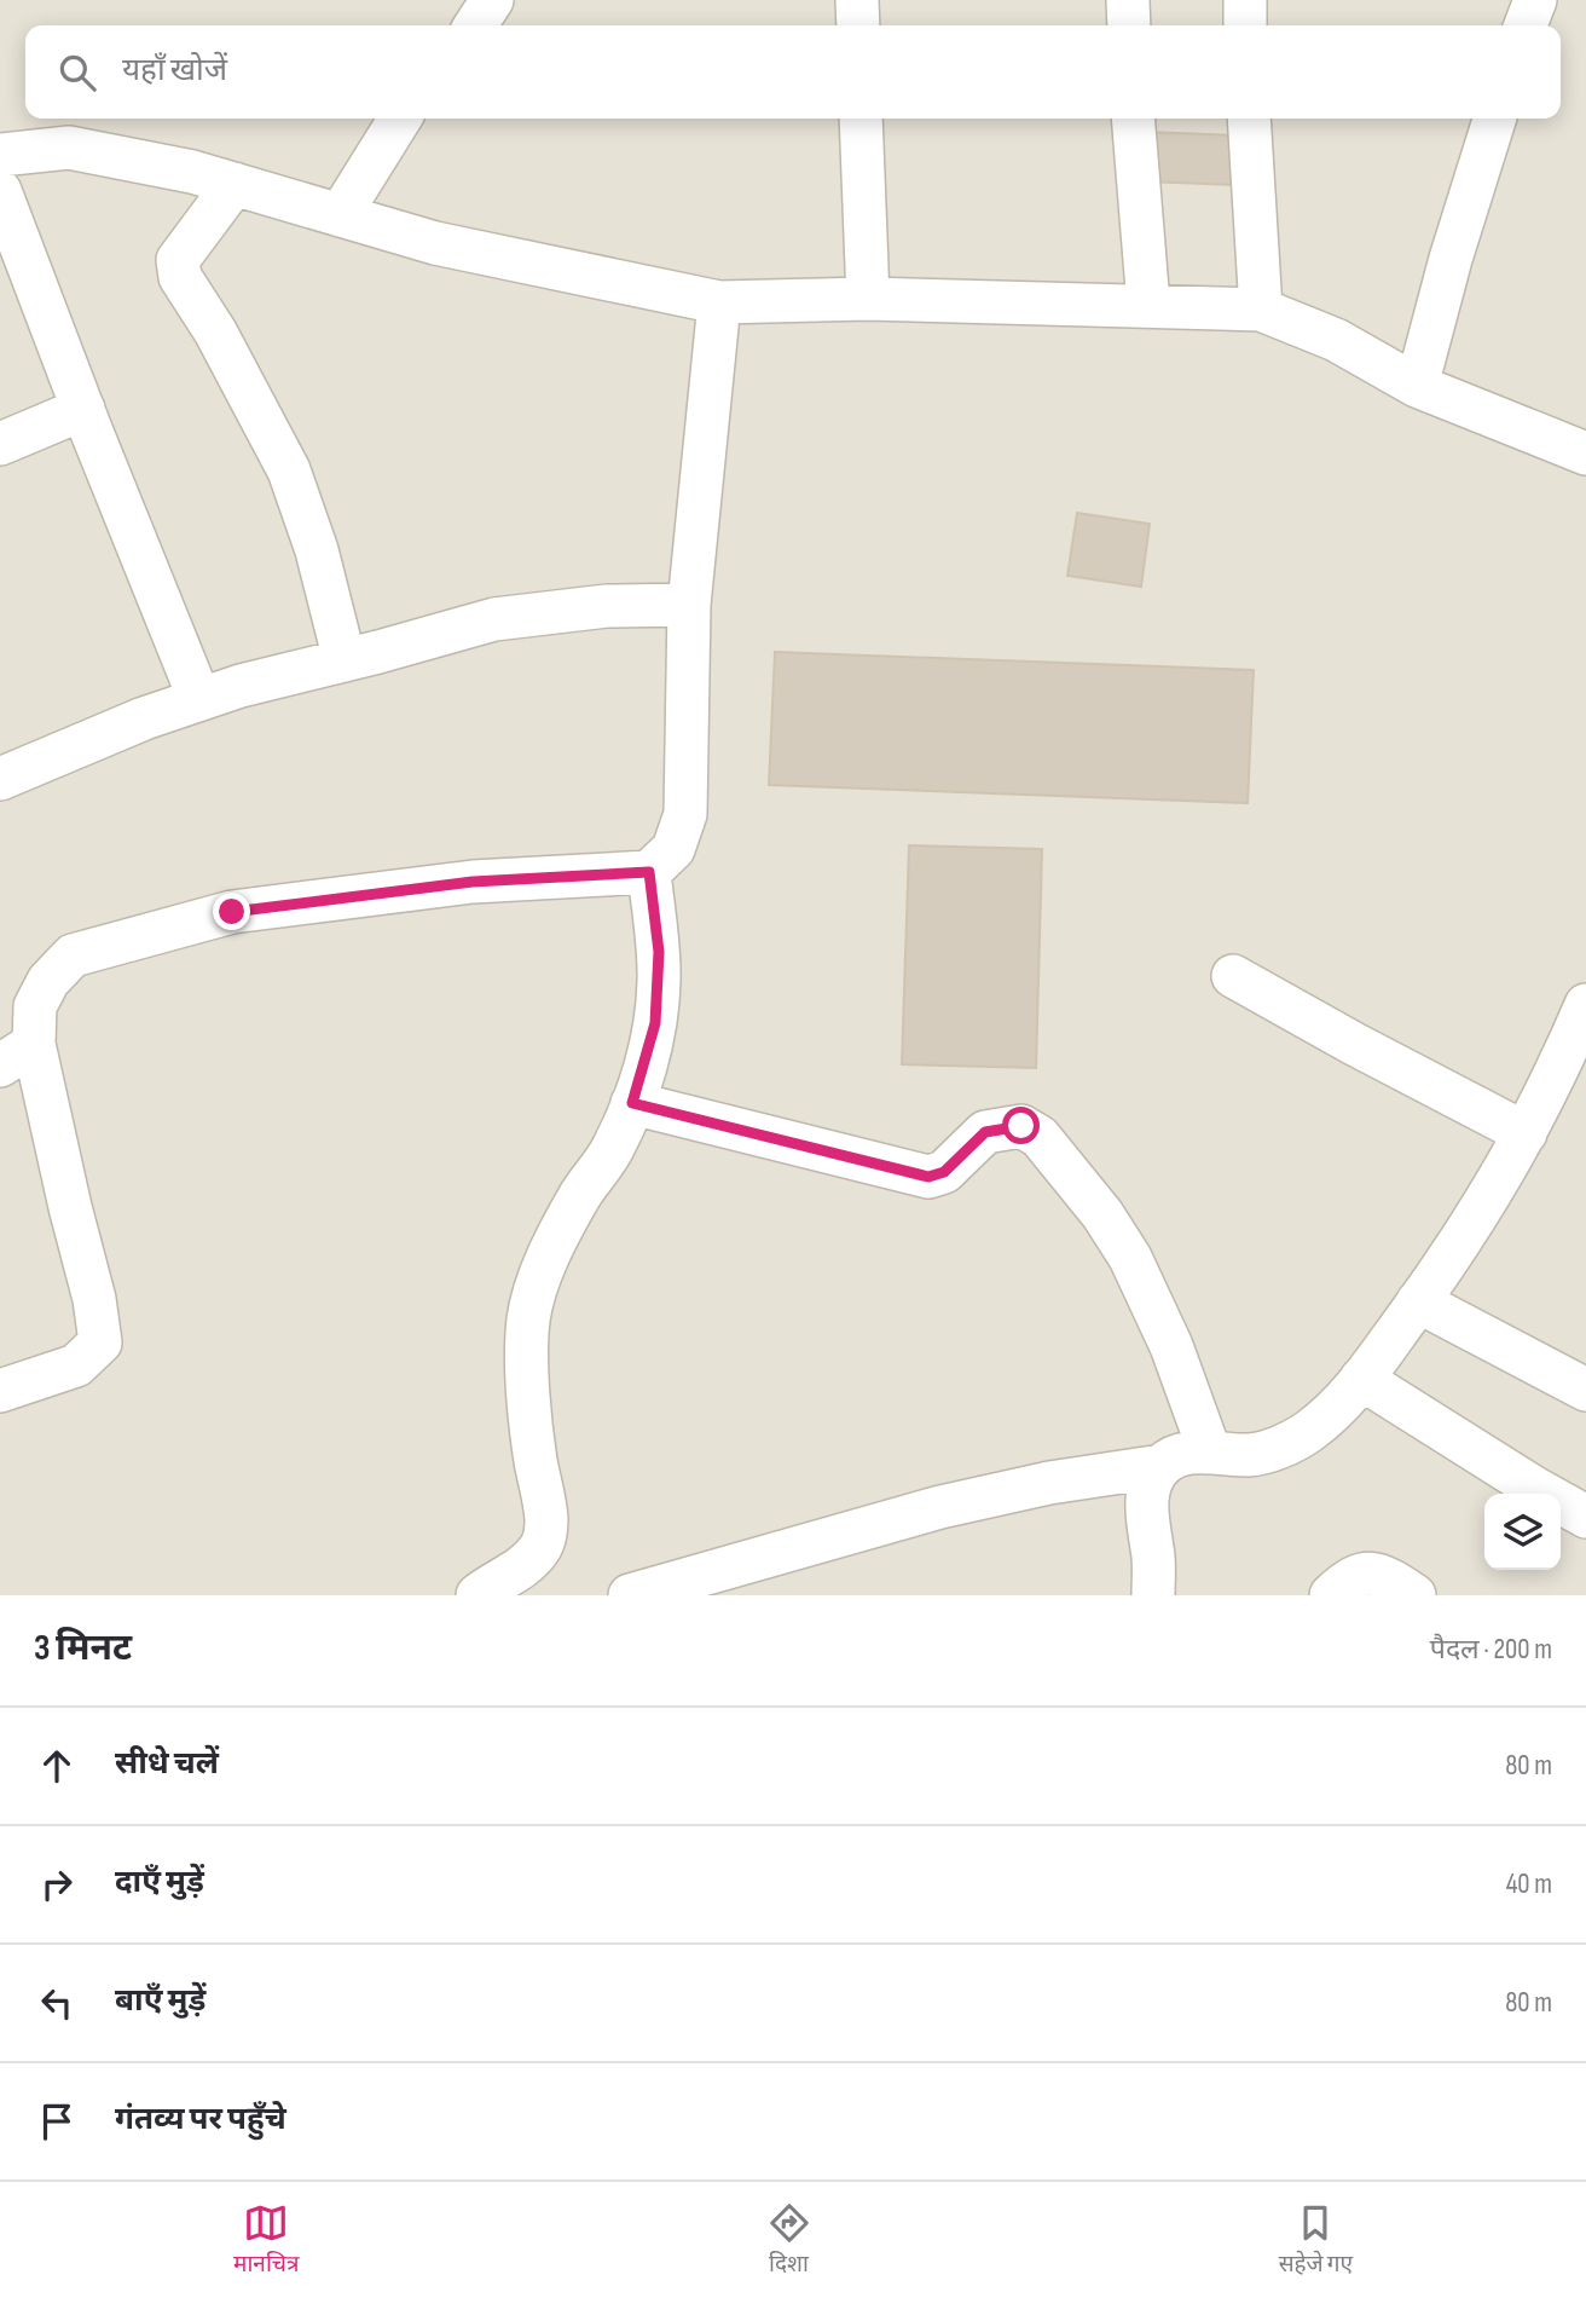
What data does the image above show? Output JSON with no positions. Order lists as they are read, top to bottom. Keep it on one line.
{"page":{"search":"यहाँ खोजें","heading":["3 मिनट","पैदल · 200 m"],"list":[["सीधे चलें","80 m"],["दाएँ मुड़ें","40 m"],["बाएँ मुड़ें","80 m"],"गंतव्य पर पहुँचे"],"nav":["मानचित्र","दिशा","सहेजे गए"]}}
